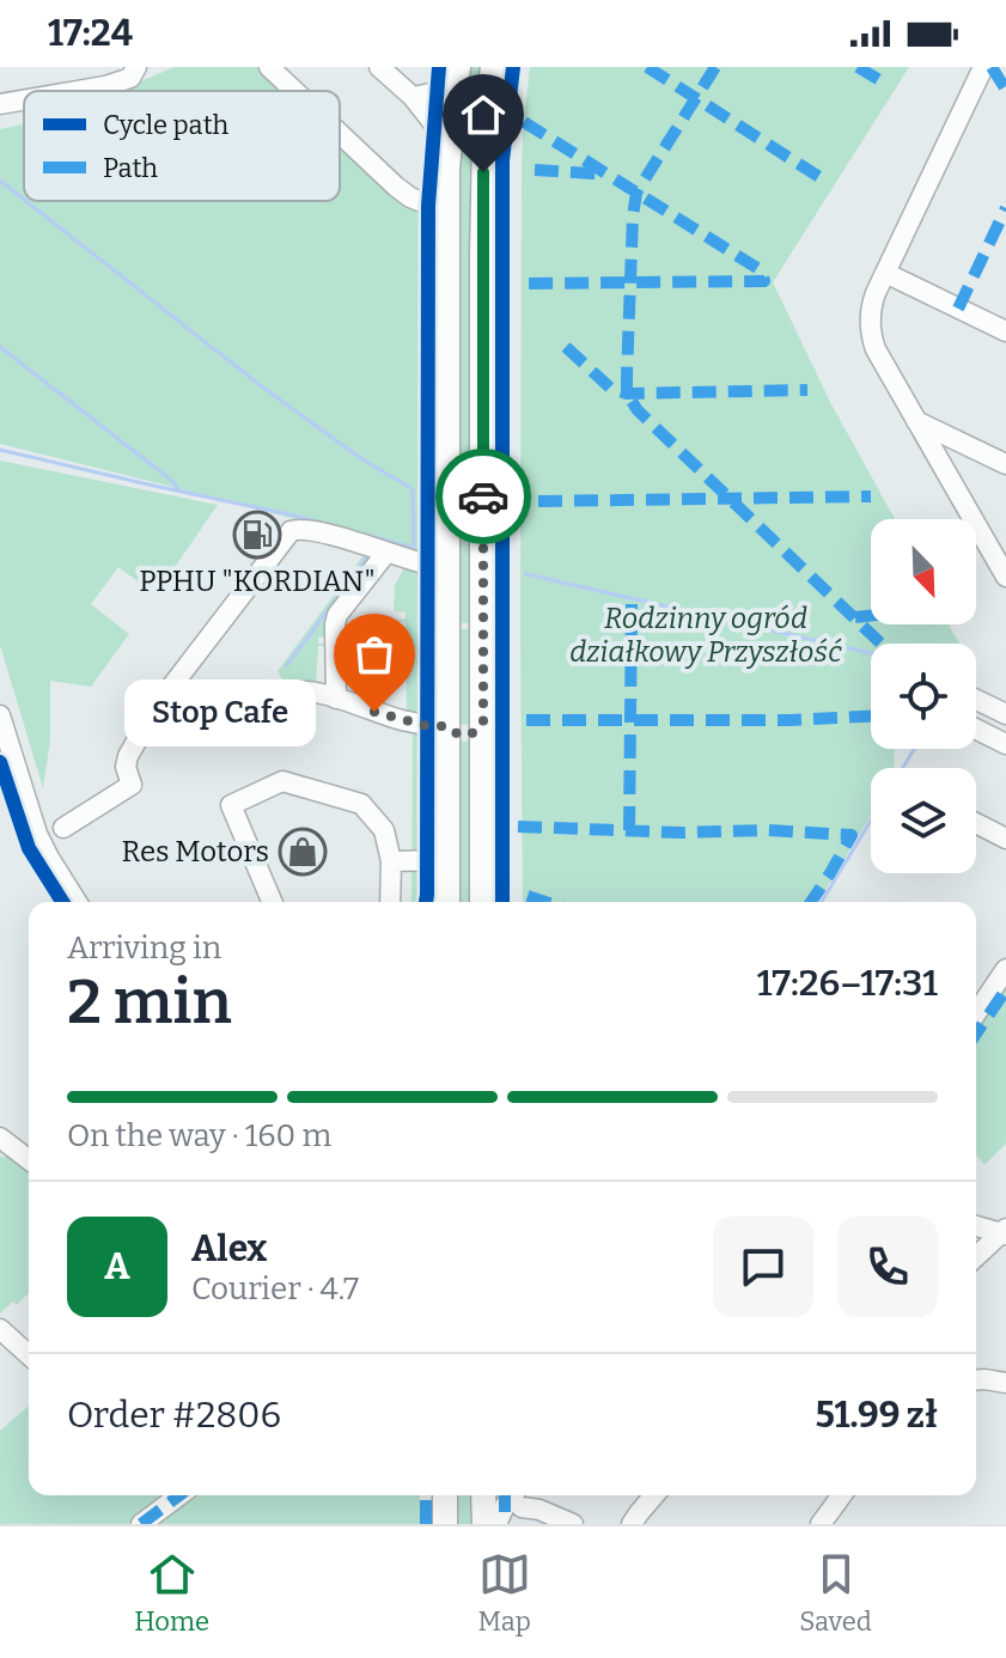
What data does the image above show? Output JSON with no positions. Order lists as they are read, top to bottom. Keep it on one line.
{"parks":["Rodzinny ogród działkowy Przyszłość"],"places":{"fuel station":["PPHU \"KORDIAN\""],"other":["Stop Cafe"],"shop":["Res Motors"]},"legend":["Cycle path","Path"],"north":"bottom right","page":{"status":"17:24","bubble":"Stop Cafe","heading":["2 min","Arriving in","17:26–17:31"],"panel":["Alex","Courier · 4.7","Order #2806","51.99 zł"],"bar":"On the way · 160 m","round":"A","tabs":["Home","Map","Saved"]}}
